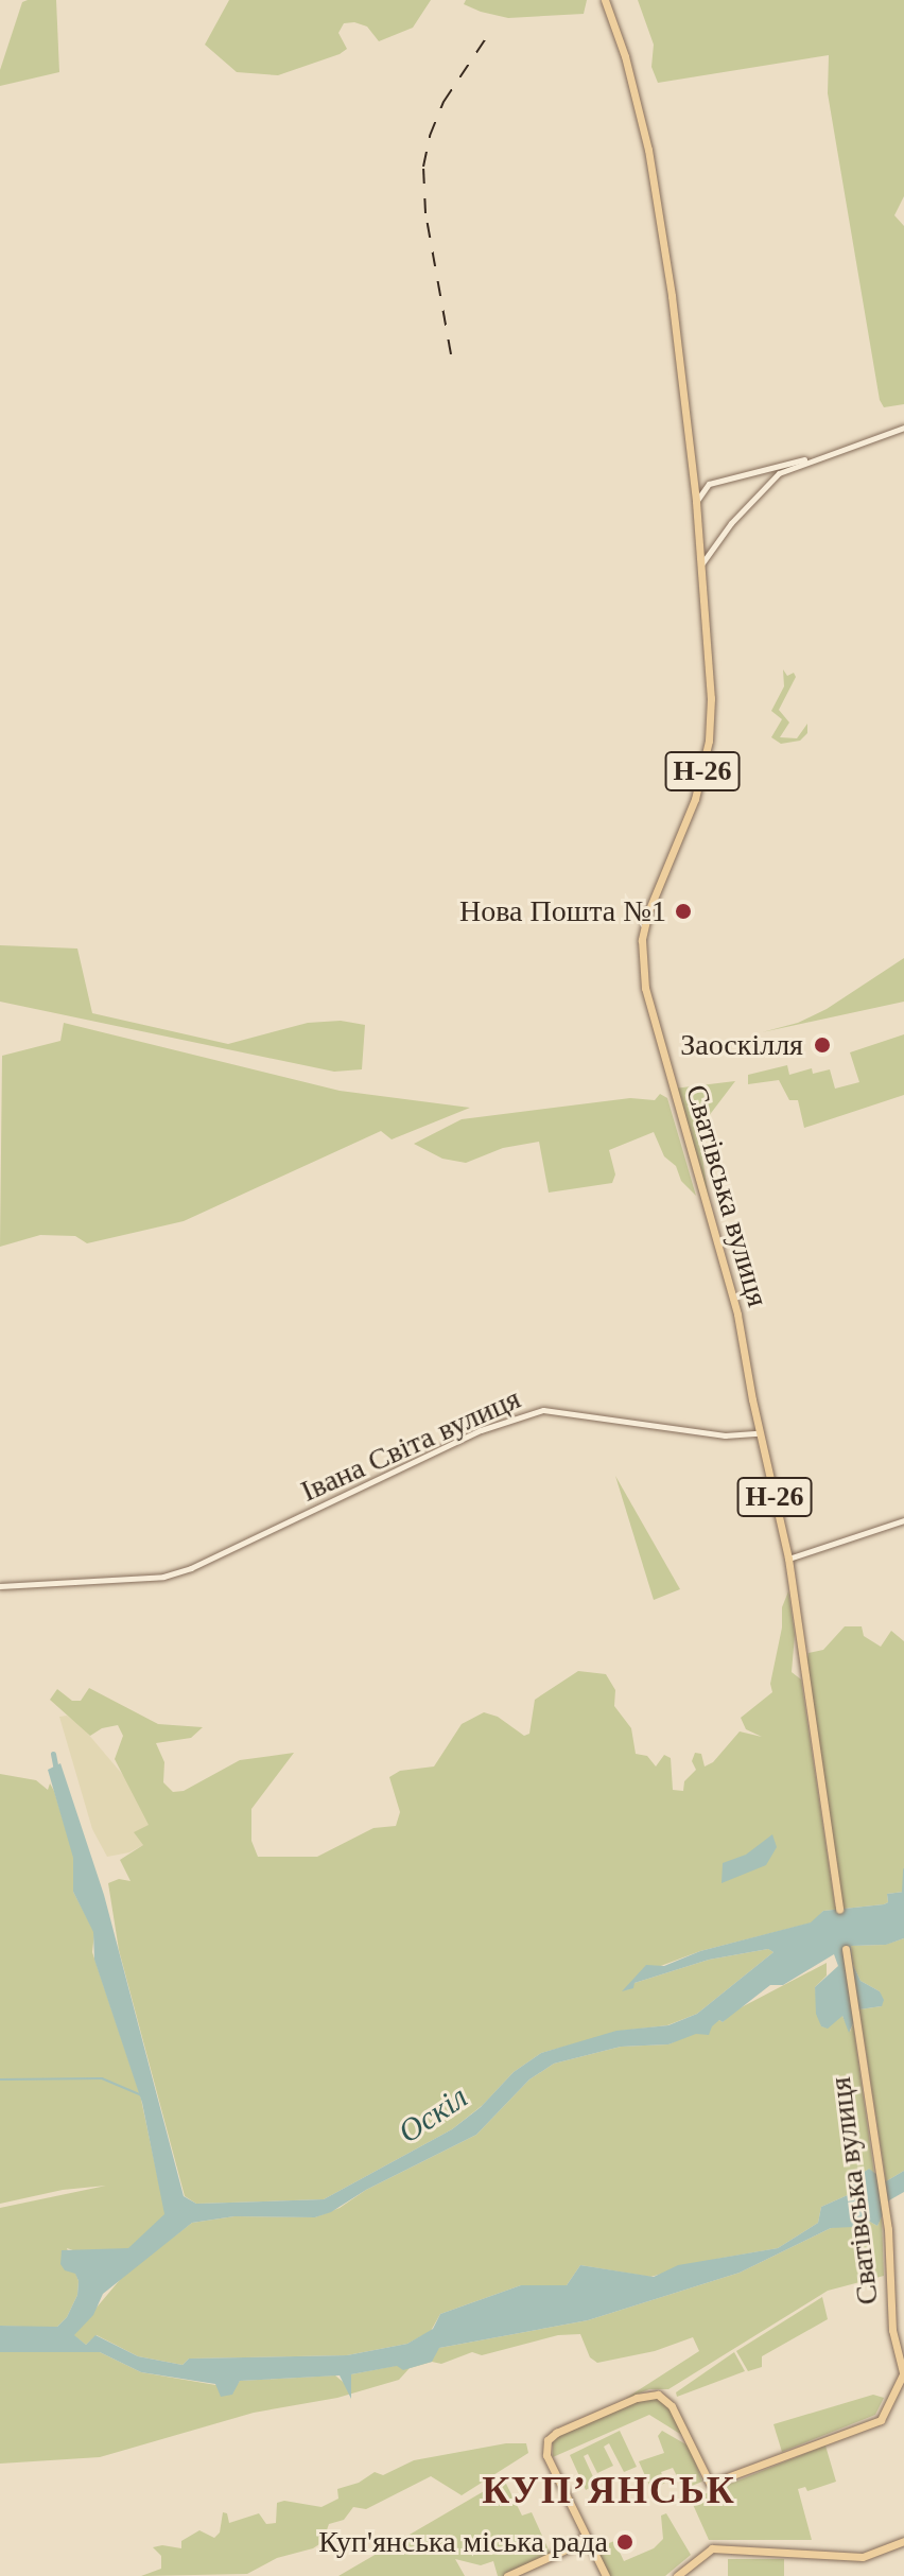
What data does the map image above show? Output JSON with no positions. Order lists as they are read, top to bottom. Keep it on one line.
{"streets":{"main road":["Н-26","Сватівська вулиця"],"street":["Івана Світа вулиця"]},"crossings":[["Н-26","Сватівська вулиця"],["Сватівська вулиця","Івана Світа вулиця"]],"districts":["КУП’ЯНСЬК"],"water":["Оскіл"],"places":["Нова Пошта №1","Заоскiлля","Куп'янська міська рада"]}
